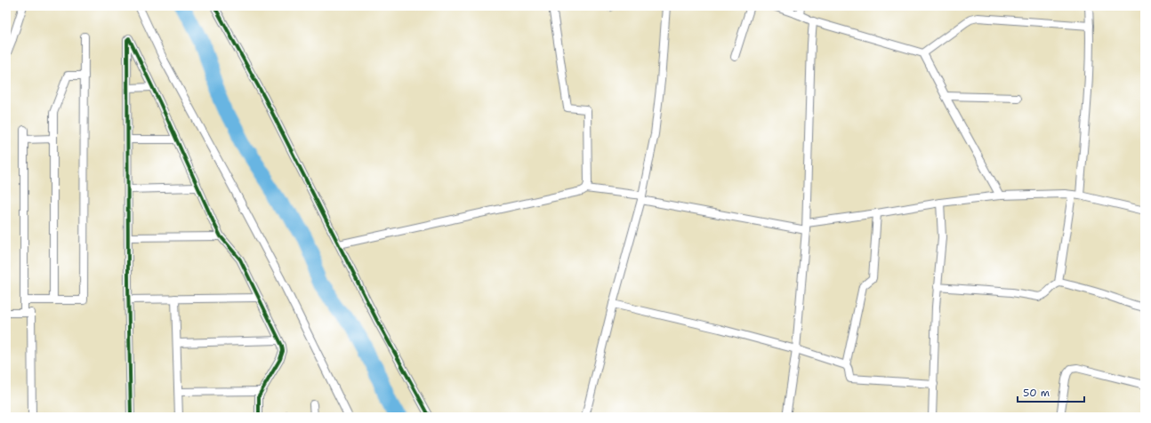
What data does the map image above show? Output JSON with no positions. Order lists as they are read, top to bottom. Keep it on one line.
{"scale_bar":"50 m"}
